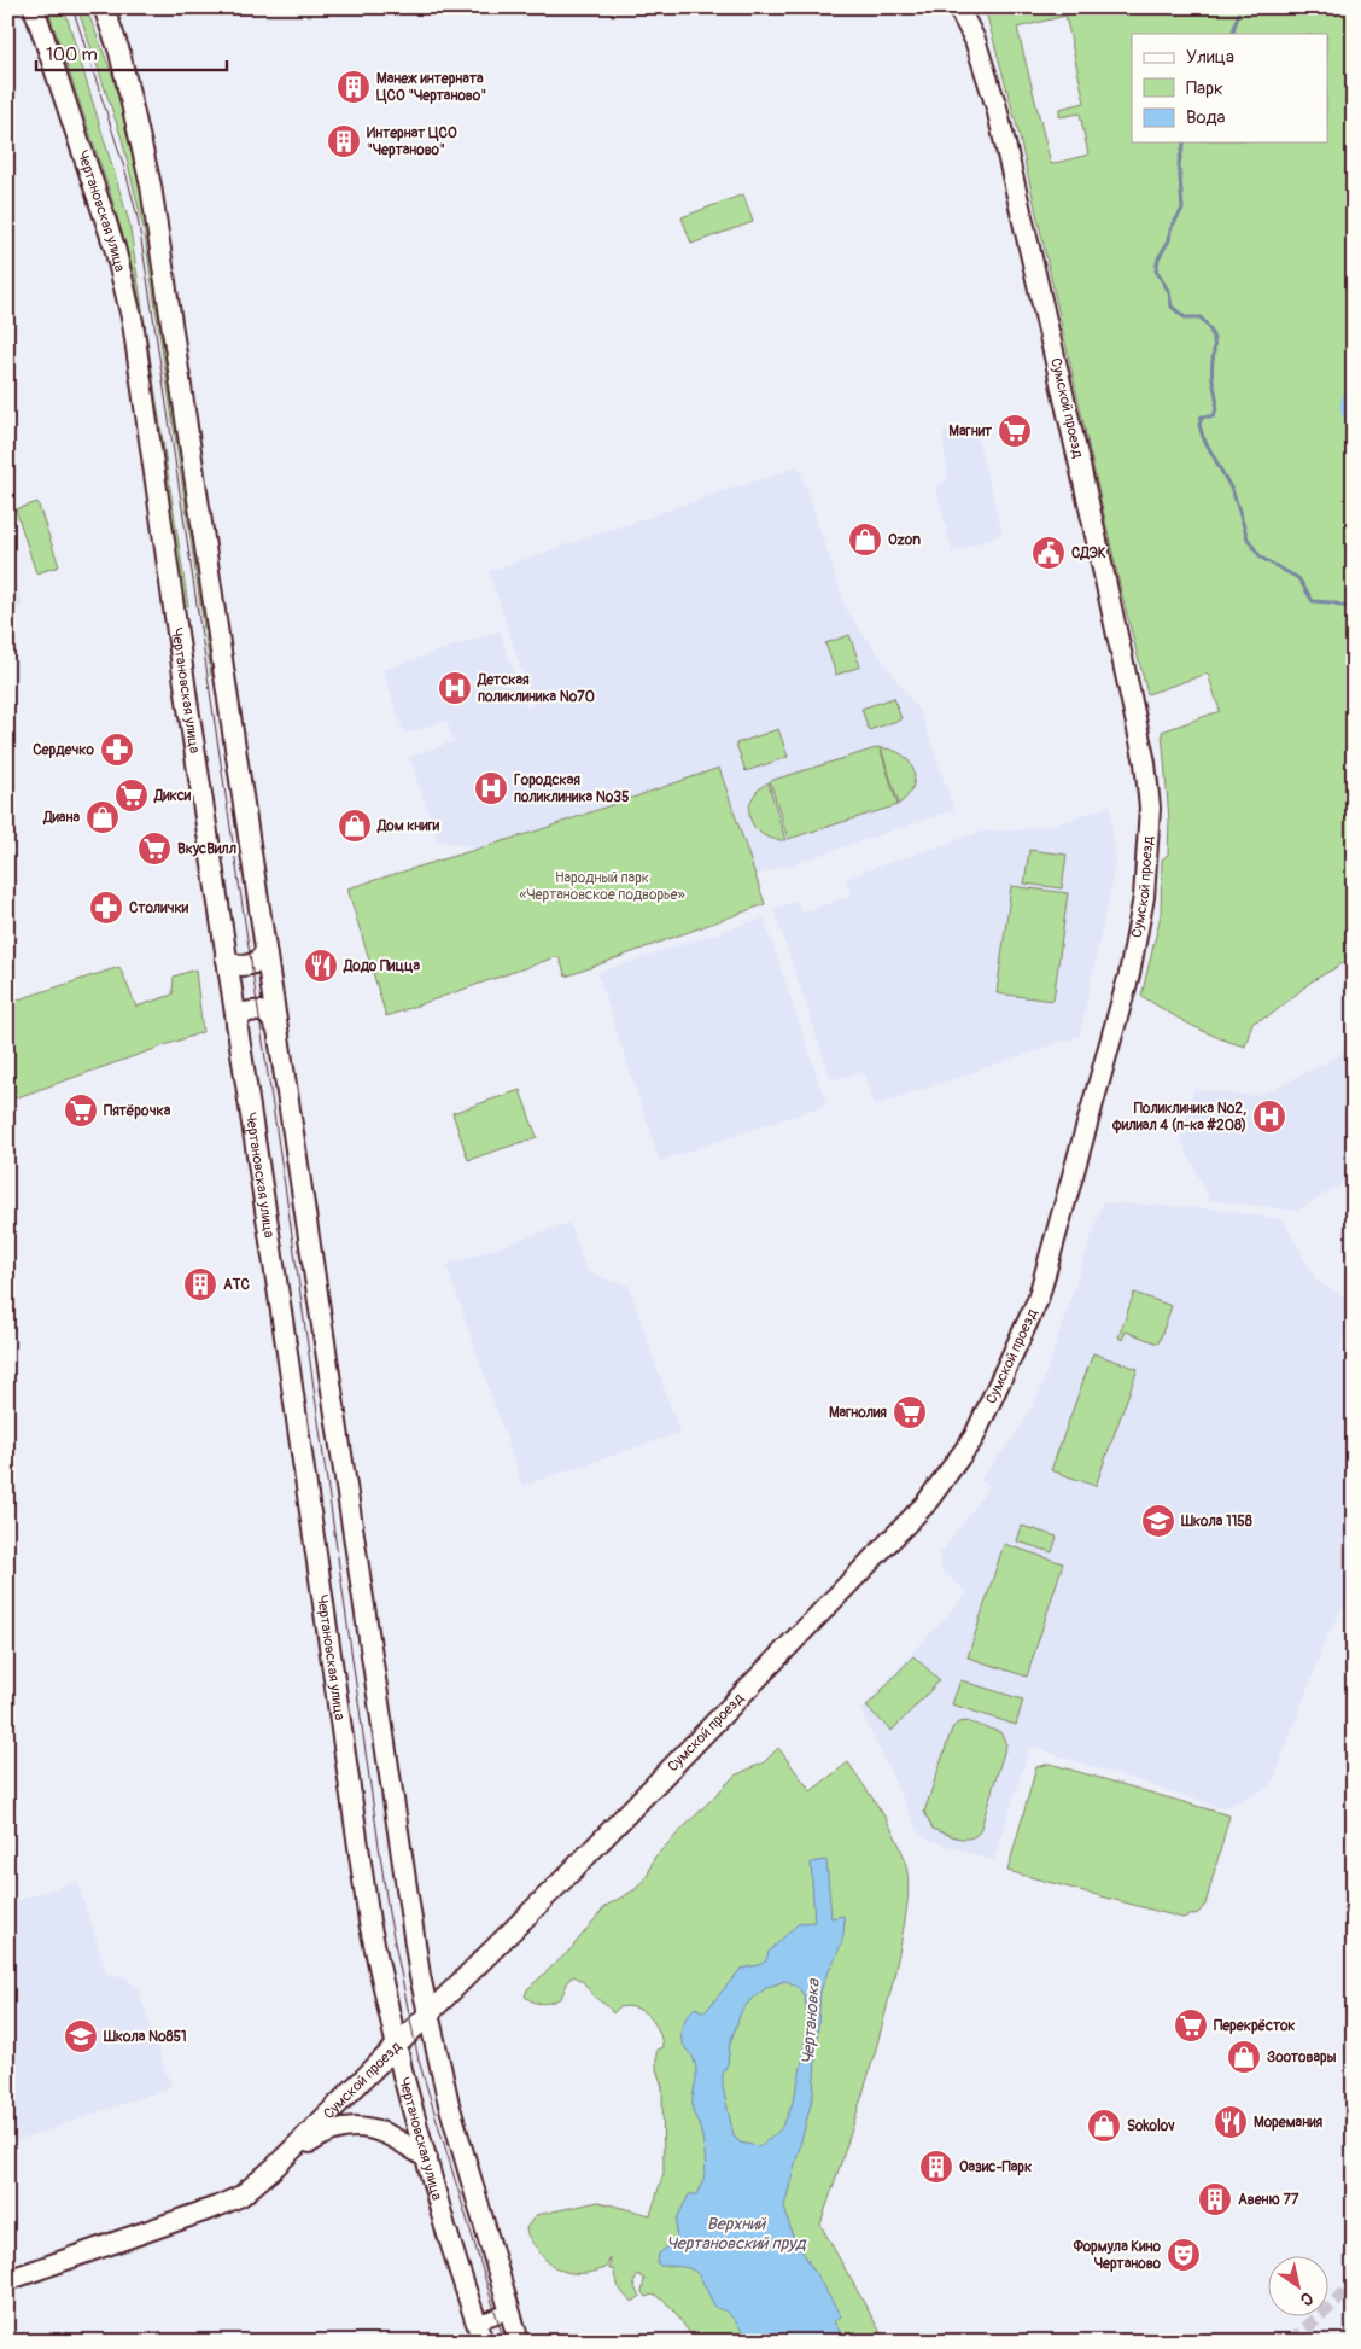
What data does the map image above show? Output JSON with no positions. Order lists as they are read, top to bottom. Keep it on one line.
{"streets":{"main road":["Чертановская улица","Сумской проезд"]},"crossings":[["Чертановская улица","Сумской проезд"]],"water":["Чертановка","Верхний Чертановский пруд"],"parks":["Народный парк «Чертановское подворье»"],"places":{"building":["Манеж интерната ЦСО \"Чертаново\"","Интернат ЦСО \"Чертаново\"","АТС","Оазис-Парк","Авеню 77"],"supermarket":["Магнит","Дикси","ВкусВилл","Пятёрочка","Магнолия","Перекрёсток"],"shop":["Ozon","Диана","Дом книги","Зоотовары","Sokolov"],"public building":["СДЭК"],"hospital":["Детская поликлиника №70","Городская поликлиника №35","Поликлиника №2, филиал 4 (п-ка #208)"],"pharmacy":["Сердечко","Столички"],"restaurant":["Додо Пицца","Моремания"],"school or university":["Школа 1158","Школа №851"],"theatre":["Формула Кино Чертаново"]},"legend":["Улица","Парк","Вода"],"scale_bar":"100 m","north":"bottom right"}
